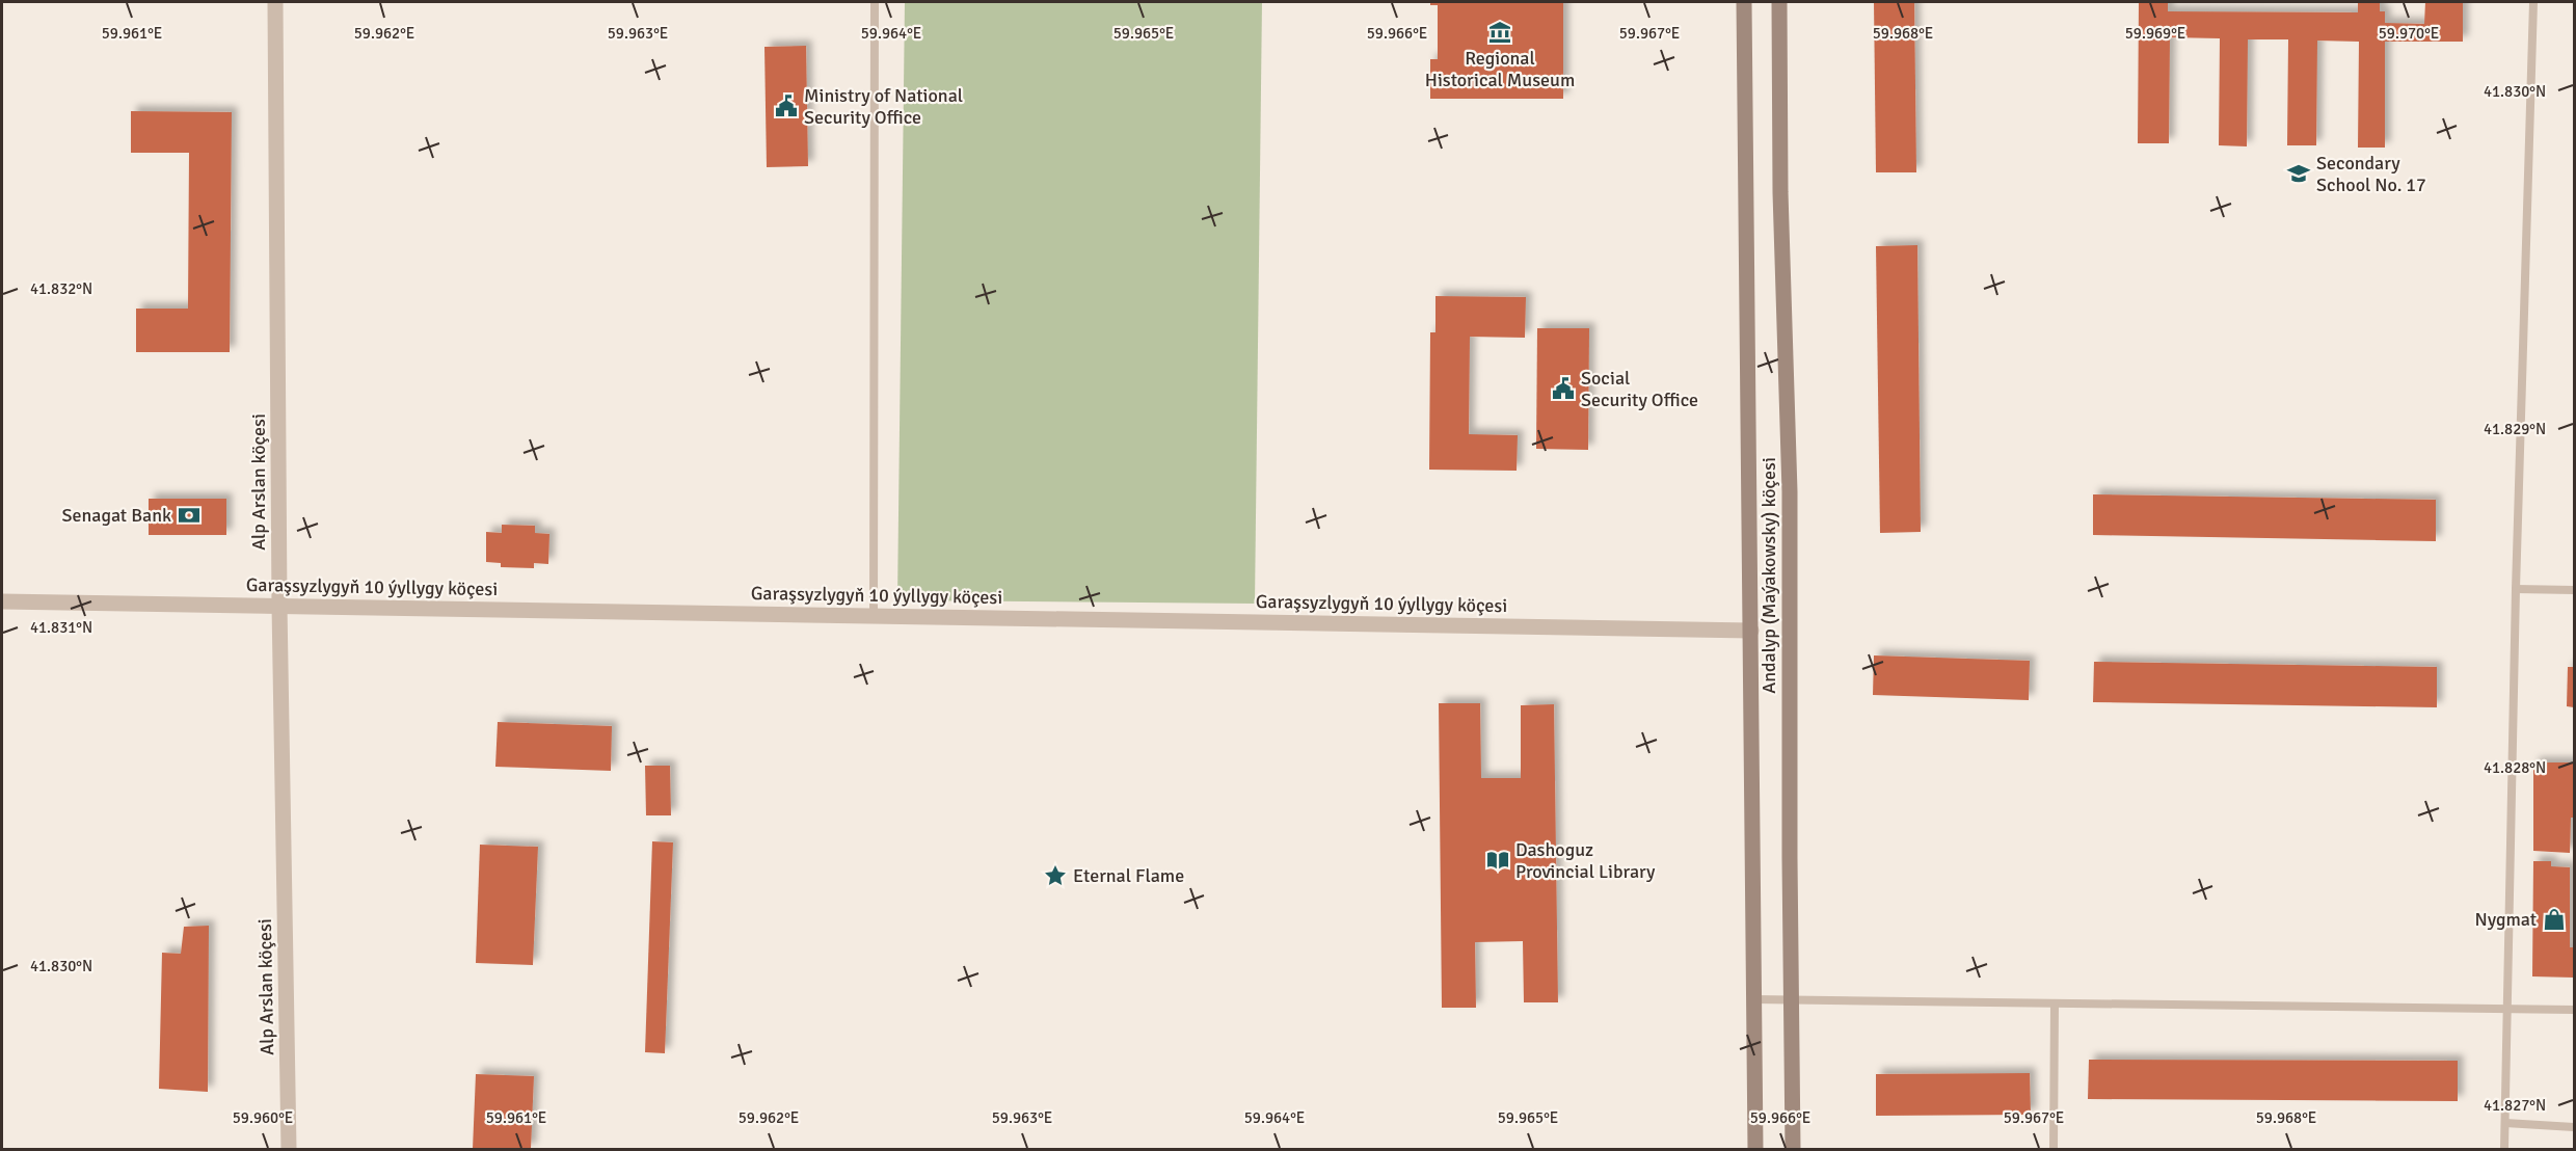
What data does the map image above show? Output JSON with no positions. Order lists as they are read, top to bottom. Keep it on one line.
{"streets":{"main road":["Andalyp (Maýakowsky) köçesi"],"street":["Alp Arslan köçesi","Garaşsyzlygyň 10 ýyllygy köçesi"]},"crossings":[["Alp Arslan köçesi","Garaşsyzlygyň 10 ýyllygy köçesi"],["Andalyp (Maýakowsky) köçesi","Garaşsyzlygyň 10 ýyllygy köçesi"]],"places":{"museum":["Regional Historical Museum"],"public building":["Ministry of National Security Office","Social Security Office"],"school or university":["Secondary School No. 17"],"bank":["Senagat Bank"],"library":["Dashoguz Provincial Library"],"place":["Eternal Flame"],"shop":["Nygmat"]},"coordinates":["59.961°E","59.962°E","59.963°E","59.964°E","59.965°E","59.966°E","59.967°E","59.968°E","59.969°E","59.970°E","41.830°N","41.832°N","41.829°N","41.831°N","41.828°N","41.827°N","59.960°E"]}
